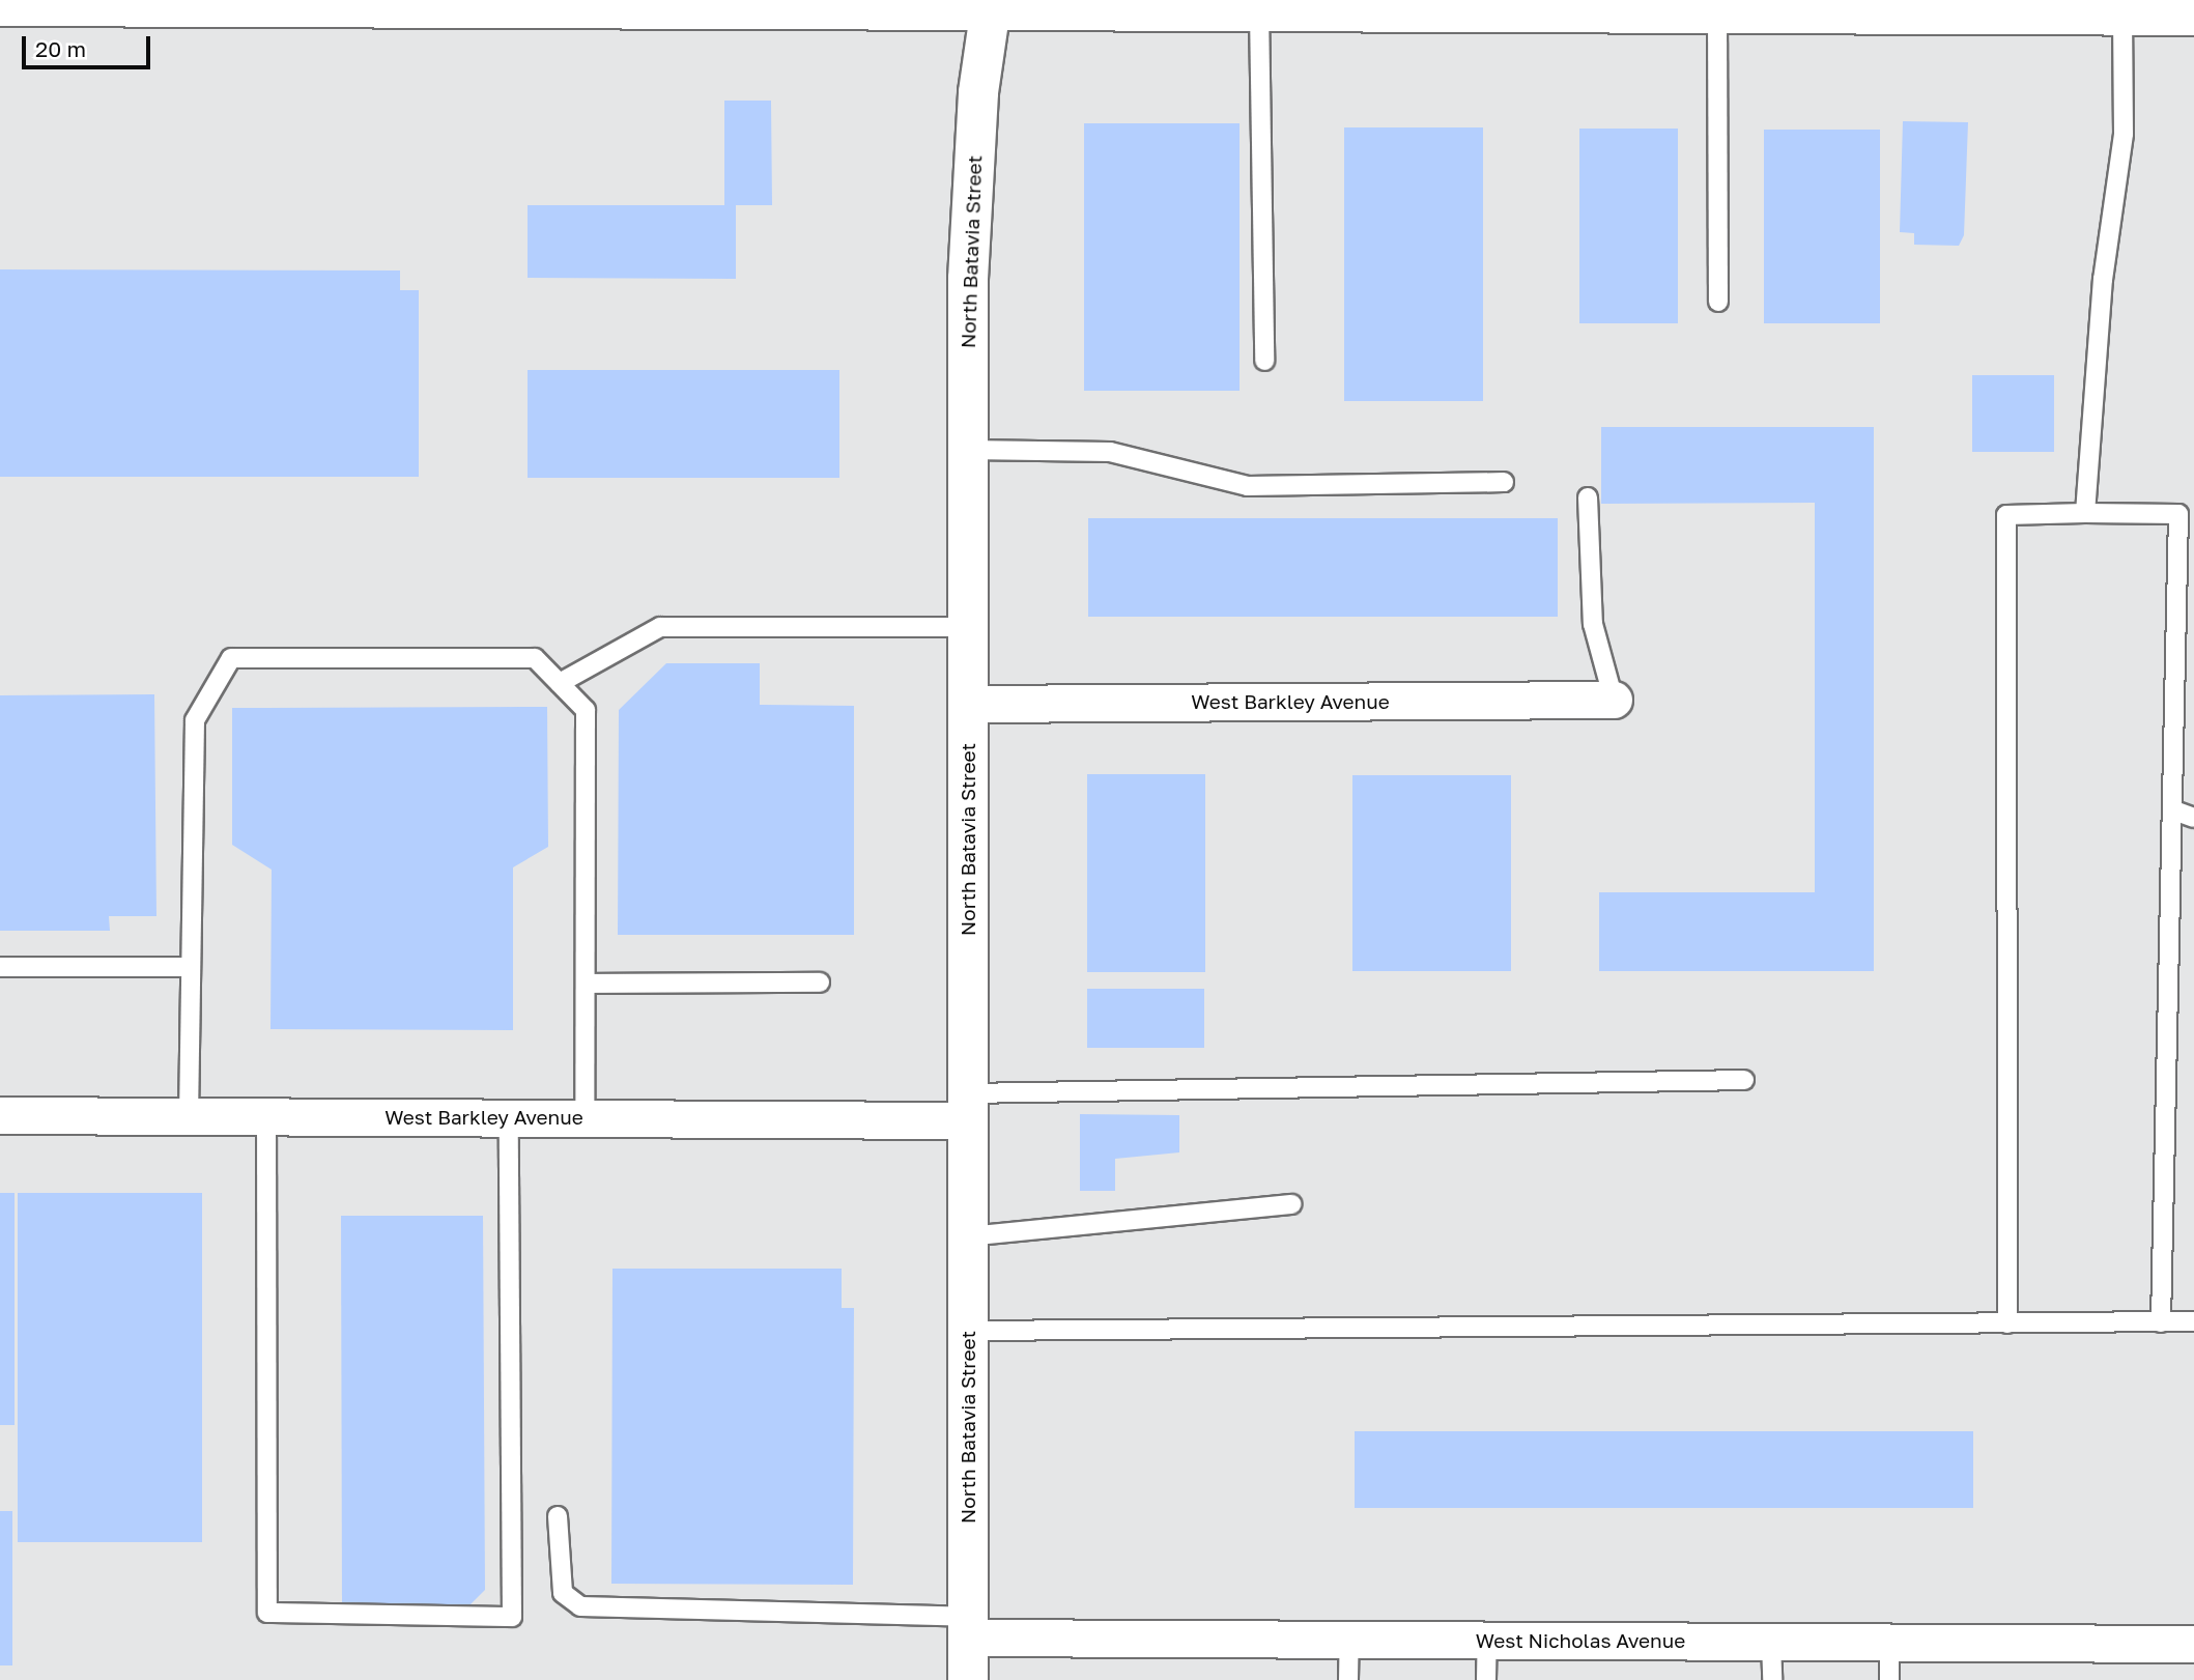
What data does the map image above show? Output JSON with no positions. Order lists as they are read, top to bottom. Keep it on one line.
{"streets":{"street":["North Batavia Street","West Barkley Avenue","West Nicholas Avenue"]},"crossings":[["North Batavia Street","West Barkley Avenue"],["North Batavia Street","West Nicholas Avenue"]],"scale_bar":"20 m"}
